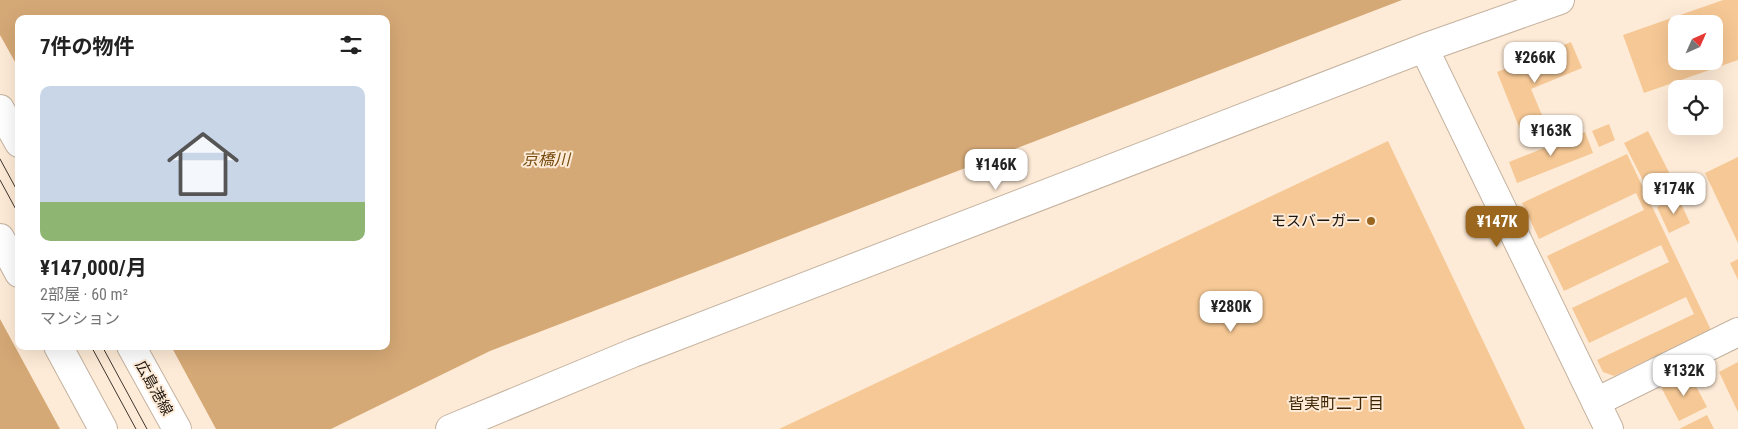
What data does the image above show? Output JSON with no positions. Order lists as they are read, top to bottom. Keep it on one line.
{"streets":{"street":["広島港線"]},"districts":["皆実町二丁目"],"water":["京橋川"],"places":["モスバーガー"],"north":"top right","page":{"heading":"7件の物件","price":["¥266K","¥163K","¥146K","¥174K","¥147K","¥280K","¥132K"],"list":[{"name":"¥147,000/月","note":"2部屋 · 60 m² · マンション"}]}}
